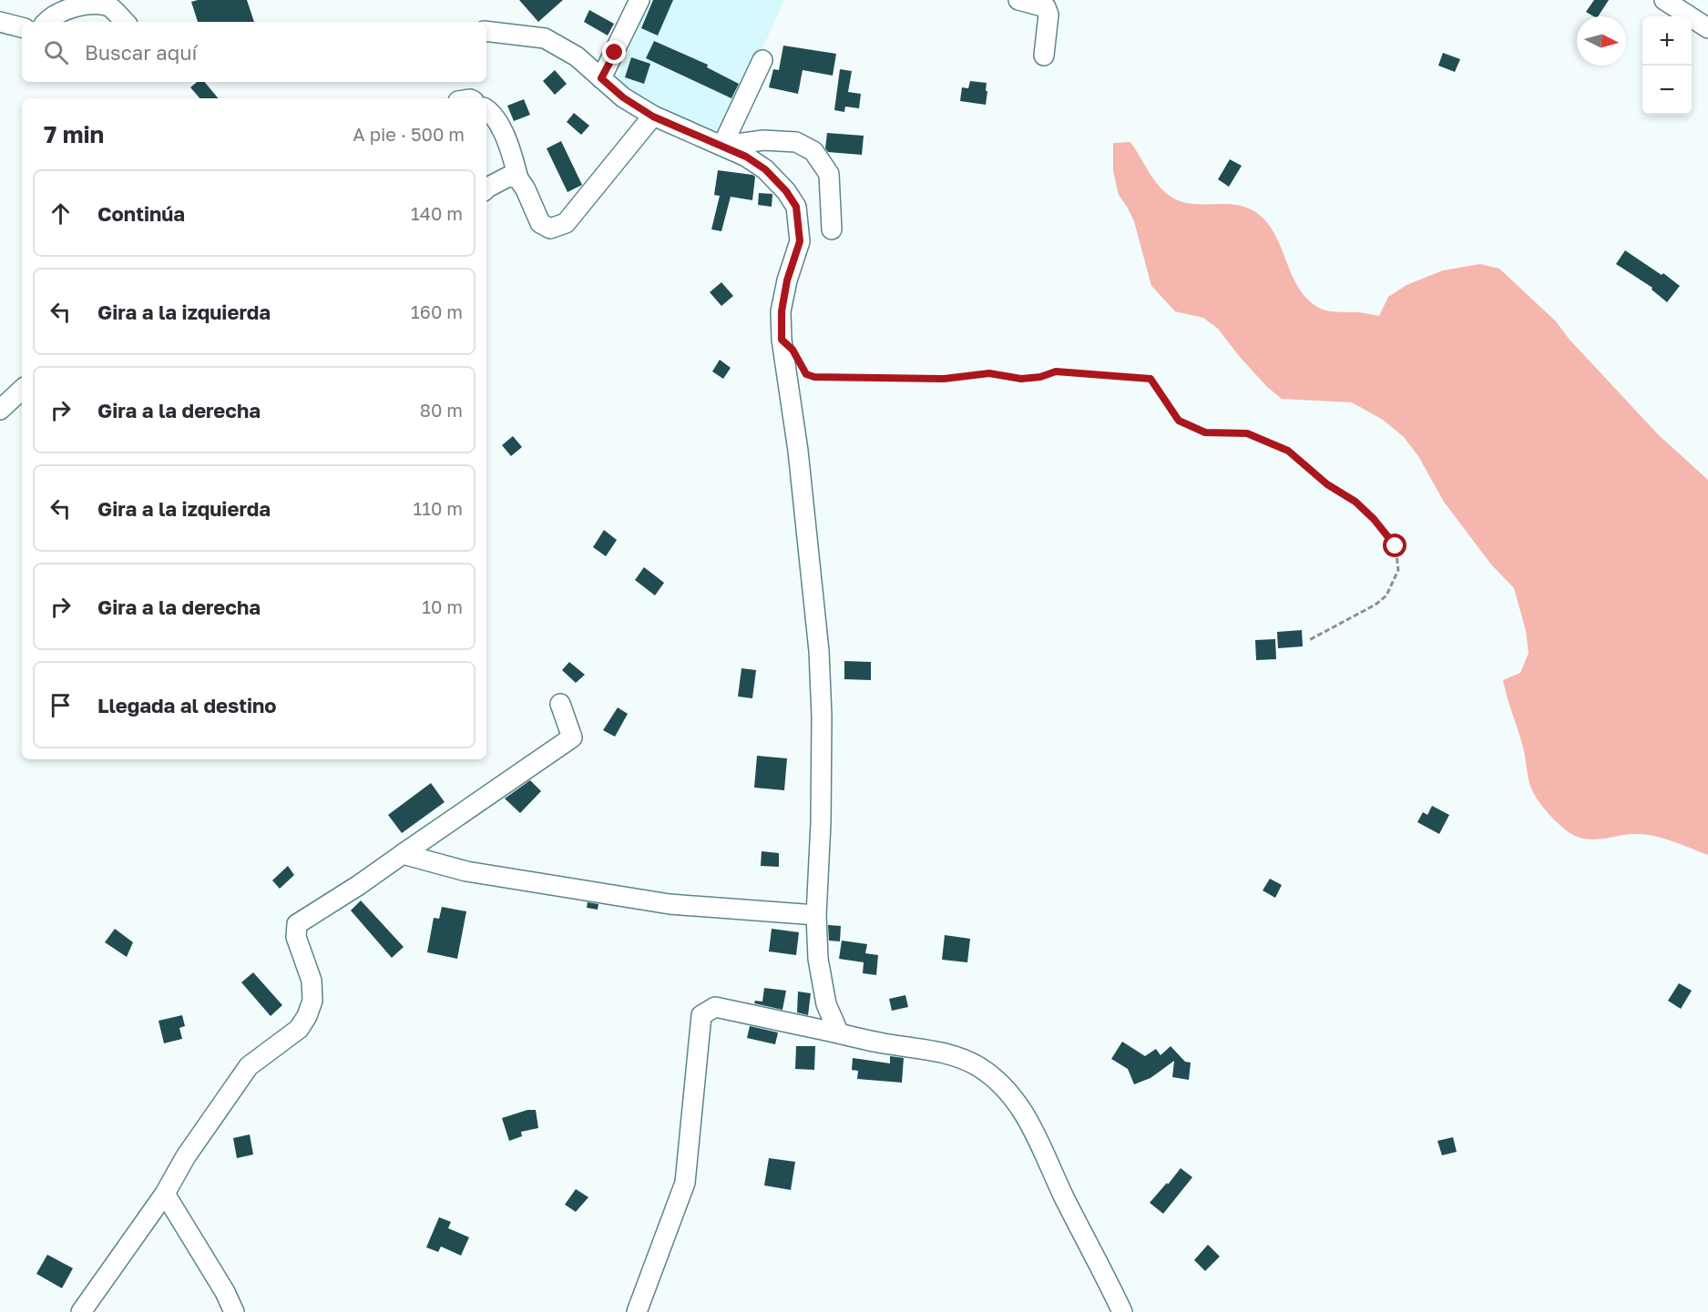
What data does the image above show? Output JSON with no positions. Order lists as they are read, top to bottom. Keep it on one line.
{"north":"right","page":{"map_buttons":["+","−"],"search":"Buscar aquí","heading":["7 min","A pie · 500 m"],"list":[["Continúa","140 m"],["Gira a la izquierda","160 m"],["Gira a la derecha","80 m"],["Gira a la izquierda","110 m"],["Gira a la derecha","10 m"],"Llegada al destino"]}}
